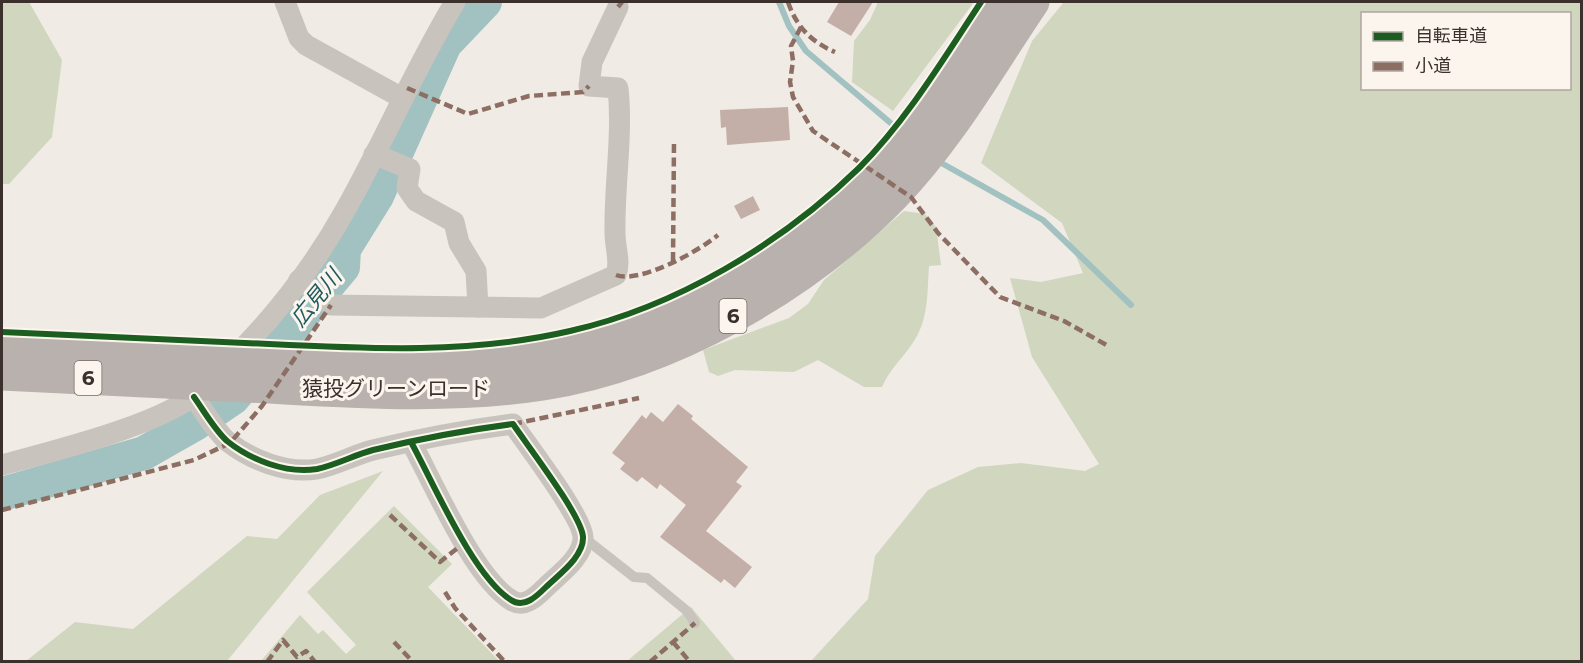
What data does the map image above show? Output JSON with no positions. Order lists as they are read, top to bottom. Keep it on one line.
{"streets":{"main road":["6","猿投グリーンロード"]},"water":["広見川"],"legend":["自転車道","小道"]}
